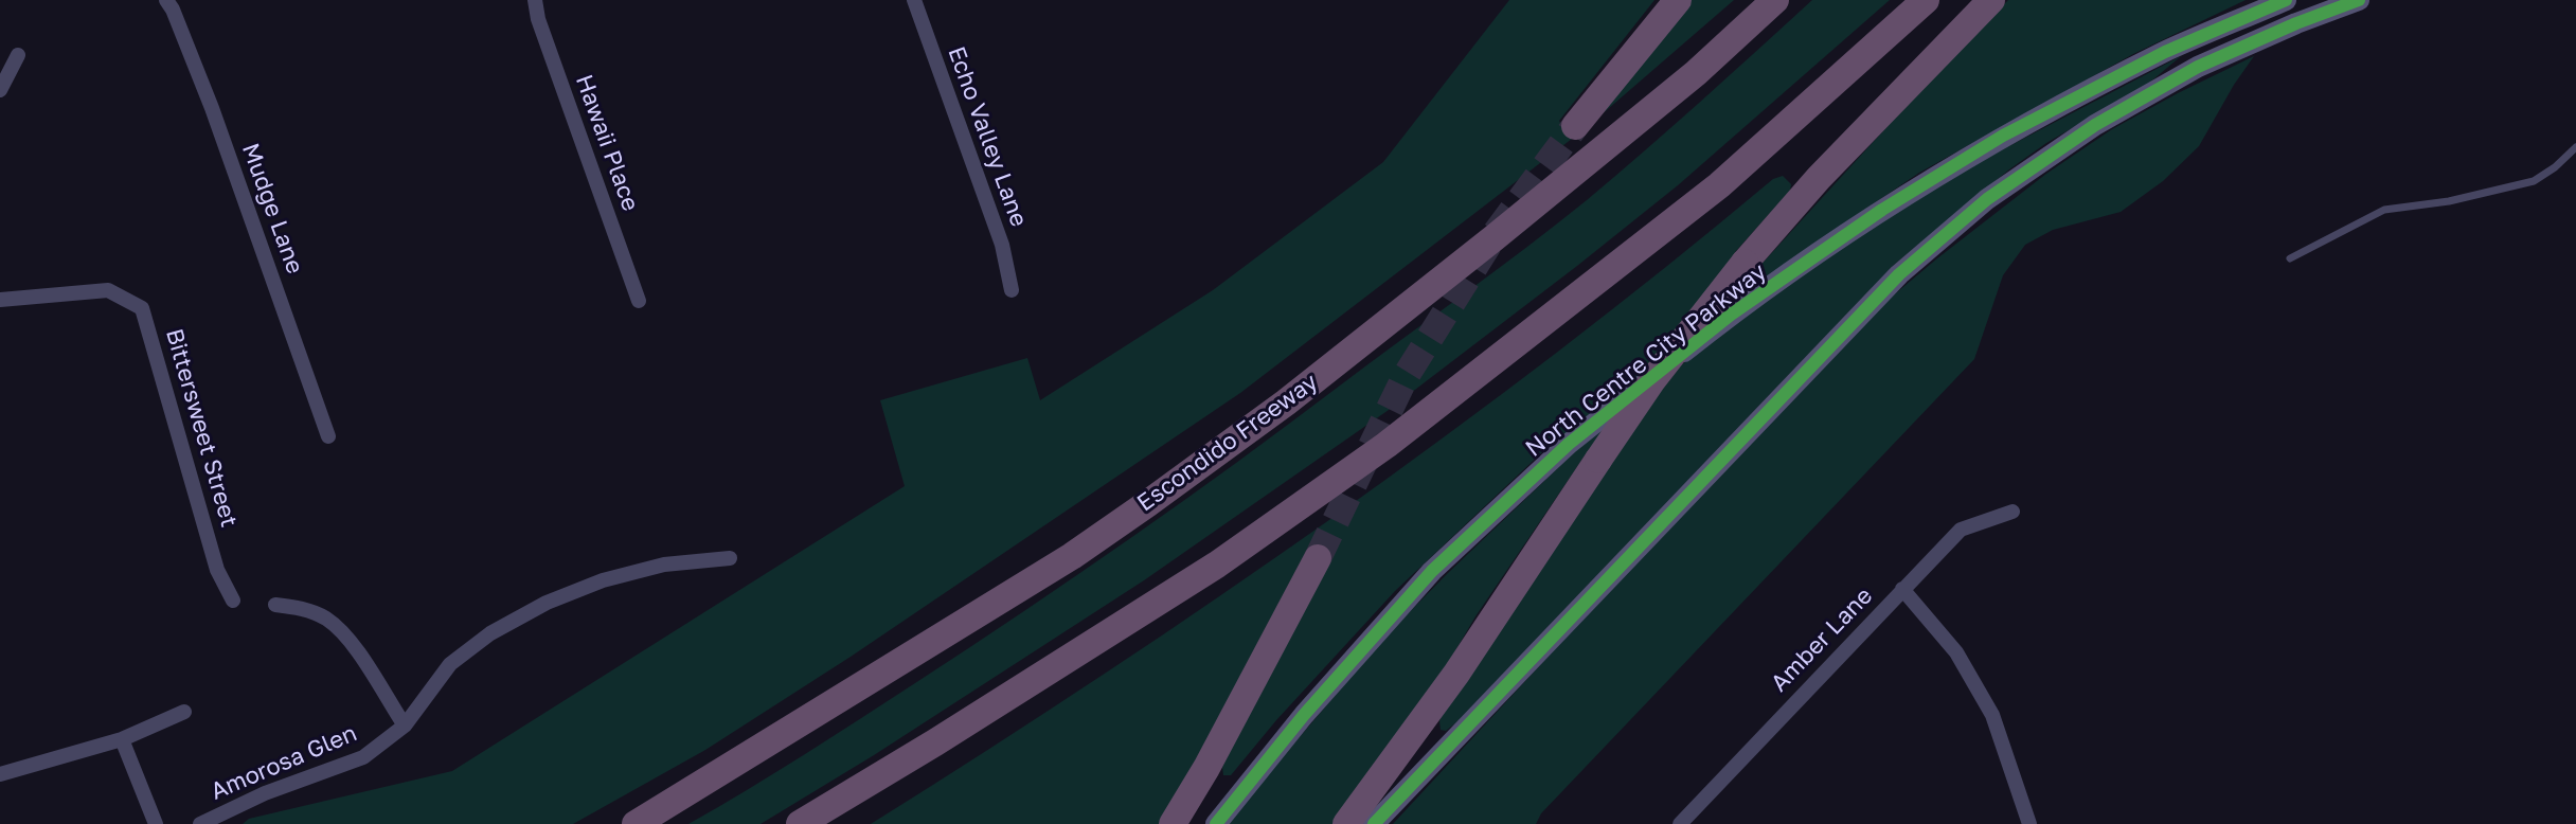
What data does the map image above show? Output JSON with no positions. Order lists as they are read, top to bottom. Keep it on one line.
{"streets":{"highway":["Escondido Freeway"],"main road":["North Centre City Parkway"],"street":["Echo Valley Lane","Hawaii Place","Mudge Lane","Bittersweet Street","Amber Lane","Amorosa Glen"]}}
